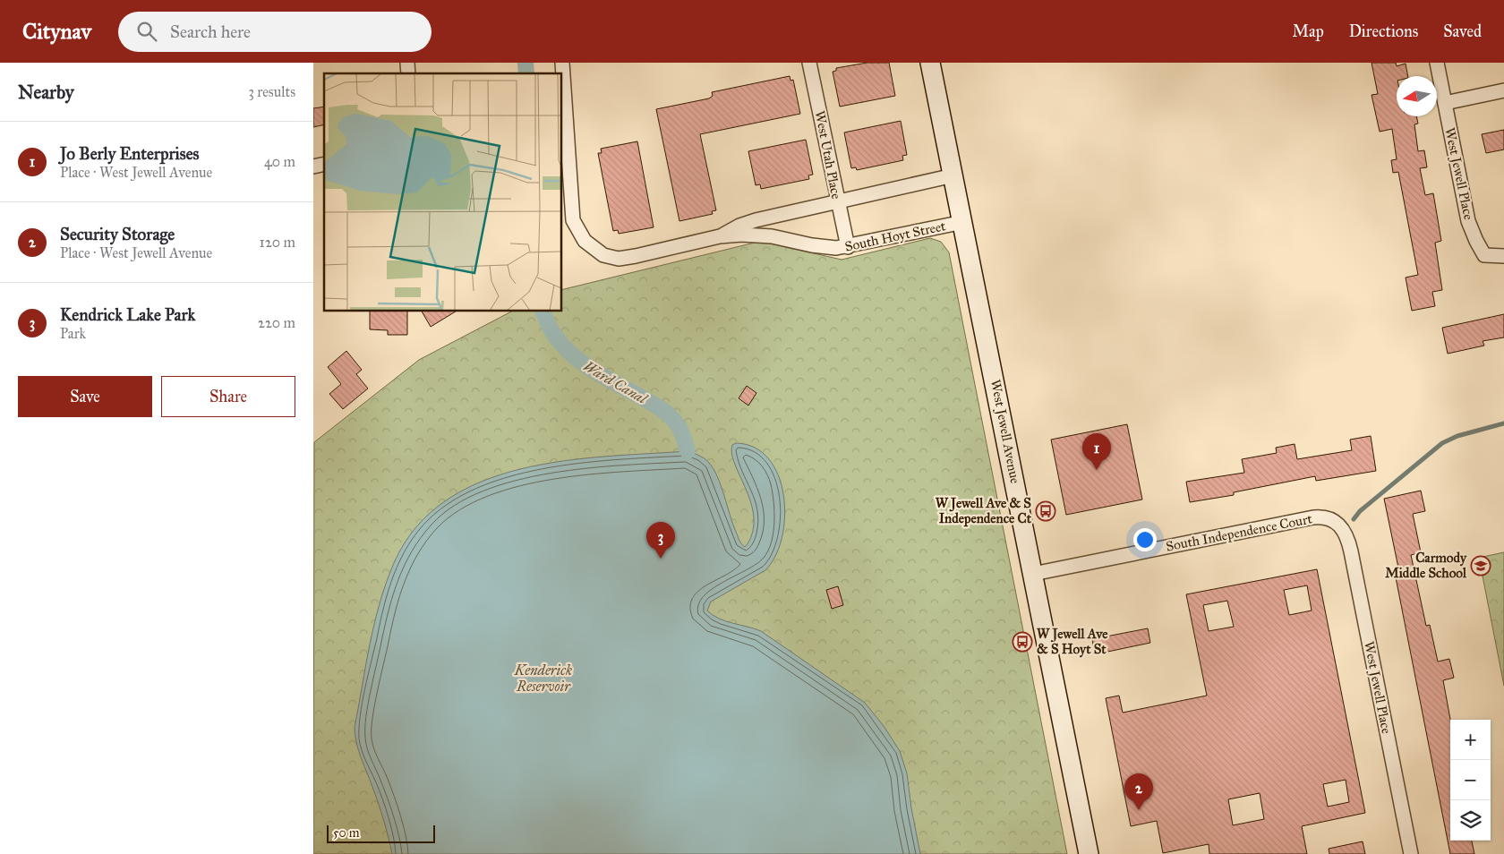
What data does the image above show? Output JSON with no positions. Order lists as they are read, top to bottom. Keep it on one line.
{"streets":{"main road":["West Jewell Avenue"],"street":["West Utah Place","West Jewell Place","South Hoyt Street","South Independence Court"]},"crossings":[["West Utah Place","South Hoyt Street"],["West Jewell Place","South Independence Court"],["South Hoyt Street","West Jewell Avenue"],["West Jewell Avenue","South Independence Court"]],"water":["Ward Canal","Kenderick Reservoir"],"places":{"bus stop":["W Jewell Ave & S Independence Ct","W Jewell Ave & S Hoyt St"],"school or university":["Carmody Middle School"]},"scale_bar":"50 m","north":"left","page":{"header":"Citynav","search":"Search here","nav":["Map","Directions","Saved"],"heading":["Nearby","3 results"],"list":[{"mark":"1","name":"Jo Berly Enterprises","note":"Place · West Jewell Avenue","value":"40 m"},{"mark":"2","name":"Security Storage","note":"Place · West Jewell Avenue","value":"120 m"},{"mark":"3","name":"Kendrick Lake Park","note":"Park","value":"220 m"}],"buttons":["Save","Share"],"pins":["1","3","2"],"map_buttons":["+","−"],"scale":"50 m"}}
